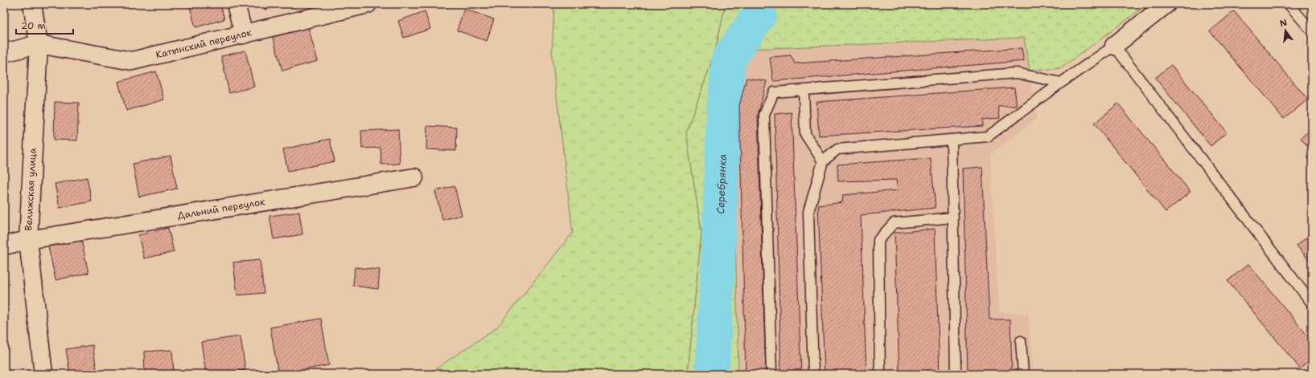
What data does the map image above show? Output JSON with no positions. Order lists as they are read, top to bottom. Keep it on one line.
{"streets":{"street":["Катынский переулок","Велижская улица","Дальний переулок"]},"crossings":[["Катынский переулок","Велижская улица"],["Велижская улица","Дальний переулок"]],"water":["Серебрянка"],"scale_bar":"20 m","north":"top"}
